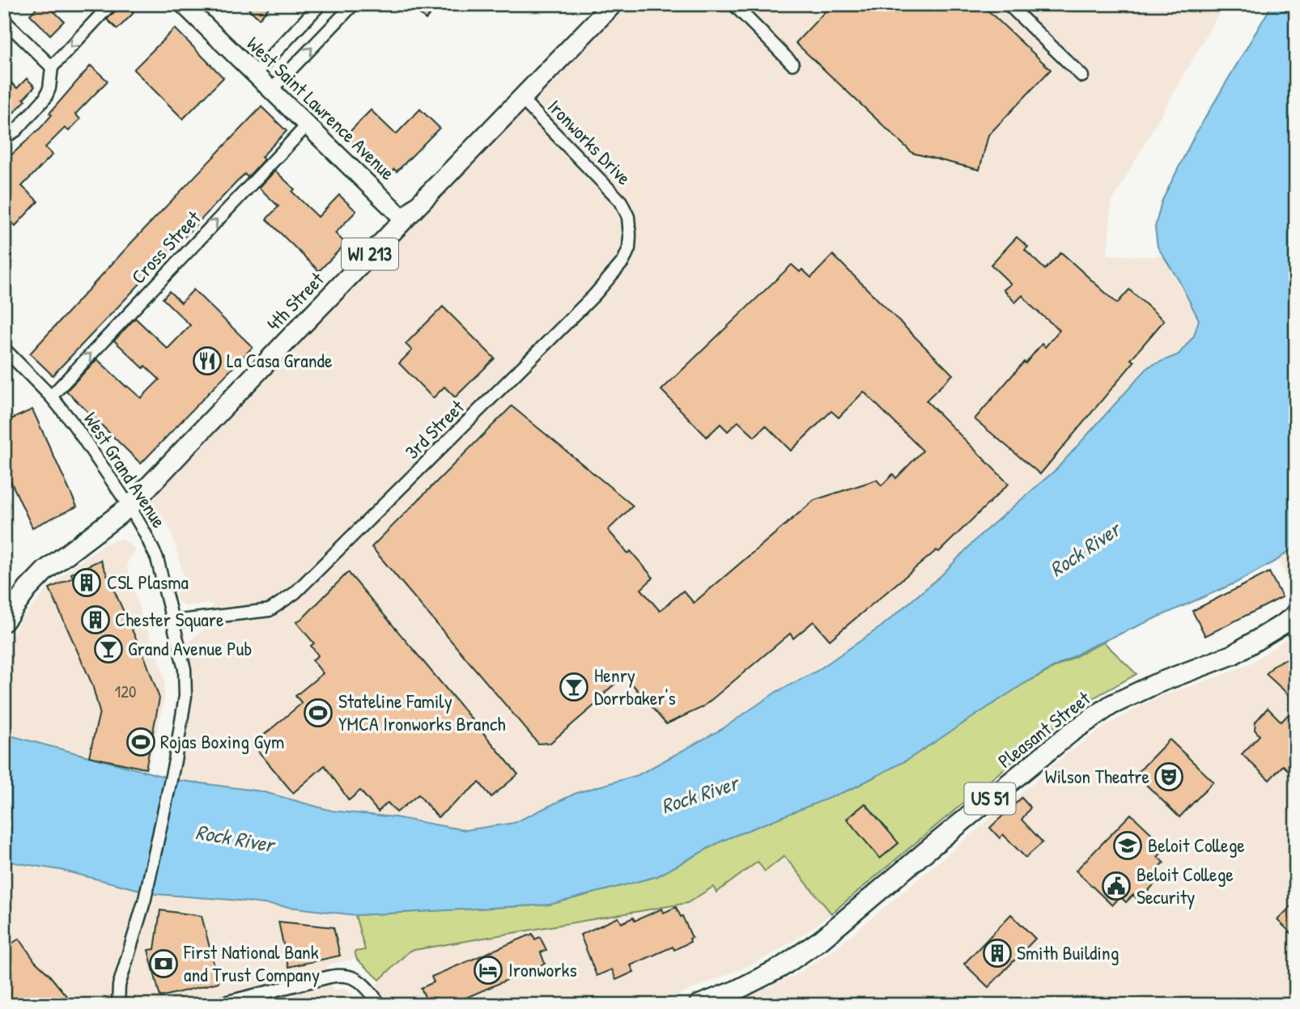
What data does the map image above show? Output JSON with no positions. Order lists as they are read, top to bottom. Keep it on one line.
{"streets":{"main road":["WI 213","4th Street","Pleasant Street","US 51"],"street":["West Saint Lawrence Avenue","Ironworks Drive","Cross Street","3rd Street","West Grand Avenue"]},"crossings":[["West Saint Lawrence Avenue","Cross Street"],["West Saint Lawrence Avenue","4th Street"],["Ironworks Drive","4th Street"],["Ironworks Drive","3rd Street"],["Cross Street","West Grand Avenue"],["4th Street","West Grand Avenue"],["3rd Street","West Grand Avenue"]],"one_way":["Cross Street"],"water":["Rock River"],"places":{"restaurant":["La Casa Grande"],"building":["CSL Plasma","Chester Square","Smith Building"],"bar":["Grand Avenue Pub","Henry Dorrbaker's"],"sports":["Stateline Family YMCA Ironworks Branch","Rojas Boxing Gym"],"theatre":["Wilson Theatre"],"school or university":["Beloit College"],"public building":["Beloit College Security"],"bank":["First National Bank and Trust Company"],"hotel":["Ironworks"]},"house_numbers":["120"]}
